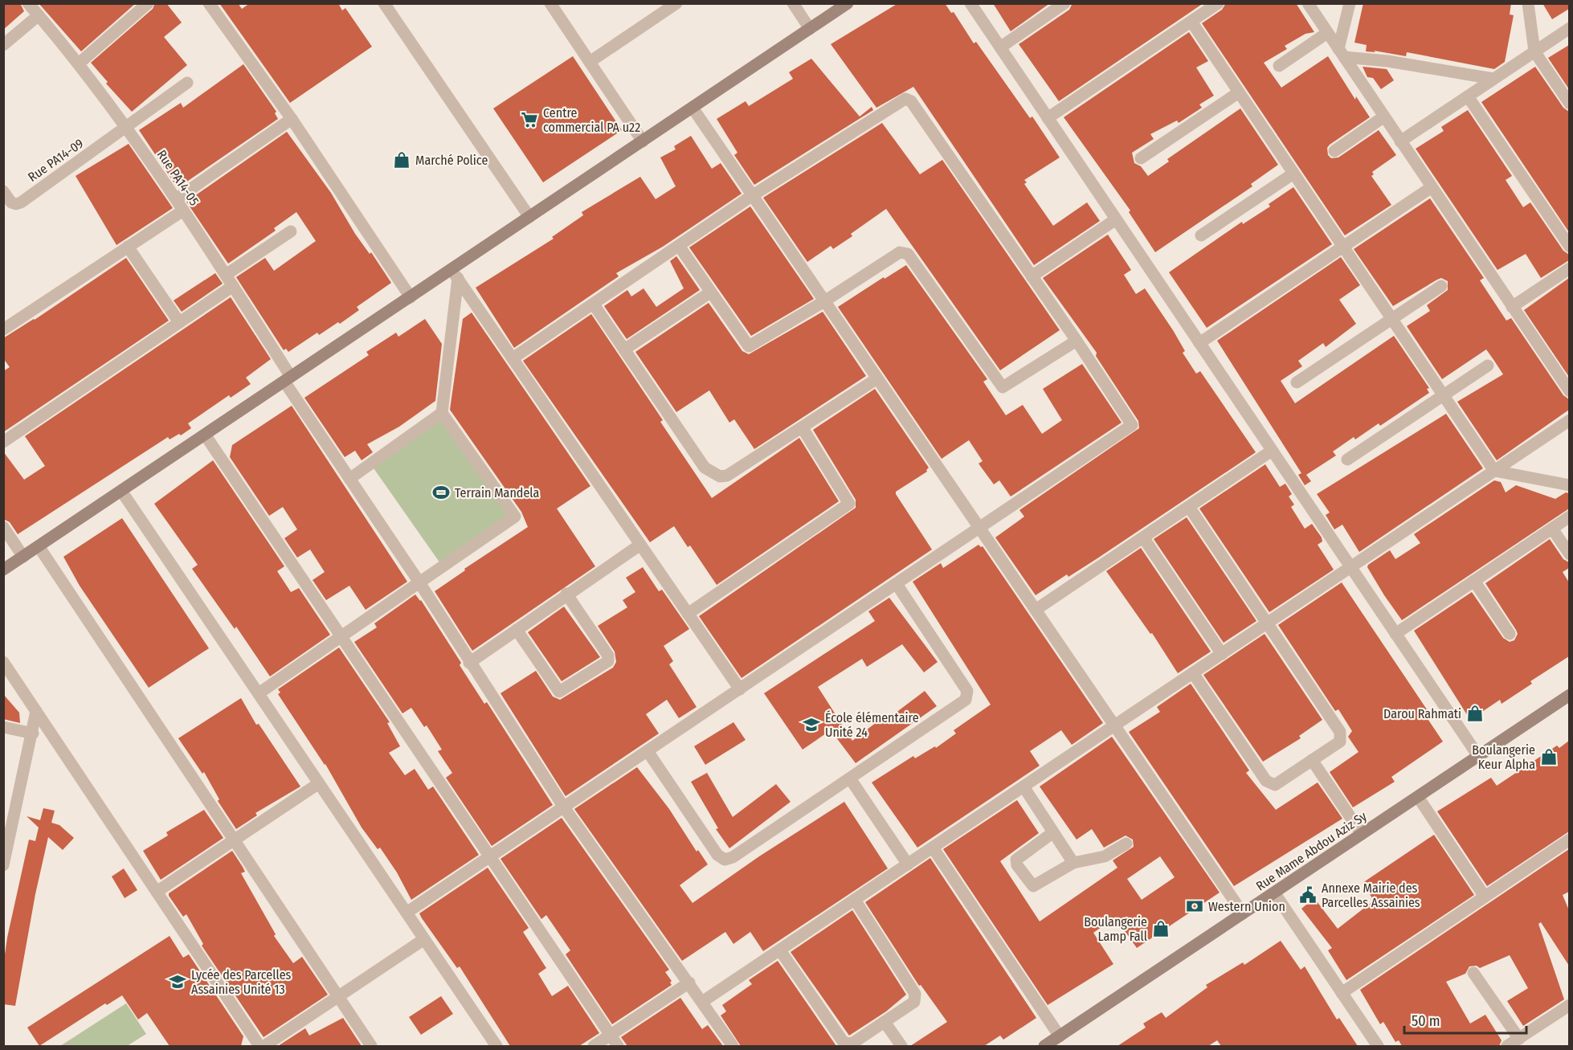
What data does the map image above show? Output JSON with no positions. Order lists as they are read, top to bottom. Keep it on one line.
{"streets":{"street":["Rue PA14-09","Rue PA14-05","Rue Mame Abdou Aziz Sy"]},"crossings":[["Rue PA14-09","Rue PA14-05"]],"places":{"supermarket":["Centre commercial PA u22"],"shop":["Marché Police","Darou Rahmati","Boulangerie Keur Alpha","Boulangerie Lamp Fall"],"sports":["Terrain Mandela"],"school or university":["École élémentaire Unité 24","Lycée des Parcelles Assainies Unité 13"],"public building":["Annexe Mairie des Parcelles Assainies"],"bank":["Western Union"]},"scale_bar":"50 m"}
